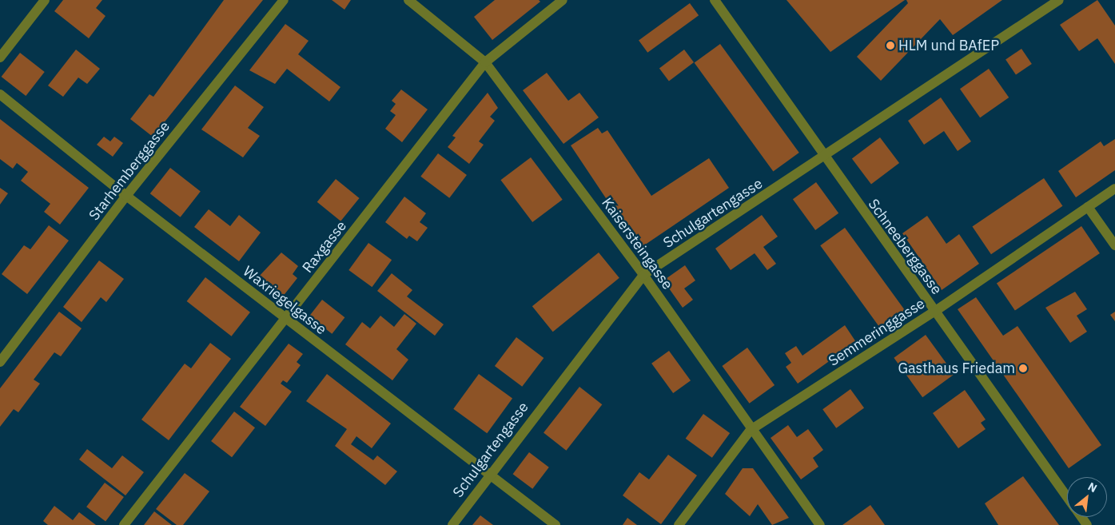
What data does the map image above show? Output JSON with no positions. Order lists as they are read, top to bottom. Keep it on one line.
{"streets":{"street":["Starhemberggasse","Schulgartengasse","Kaisersteingasse","Raxgasse","Schneeberggasse","Waxriegelgasse","Semmeringgasse"]},"crossings":[["Starhemberggasse","Waxriegelgasse"],["Schulgartengasse","Kaisersteingasse"],["Schulgartengasse","Schneeberggasse"],["Schulgartengasse","Waxriegelgasse"],["Kaisersteingasse","Raxgasse"],["Kaisersteingasse","Semmeringgasse"],["Raxgasse","Waxriegelgasse"],["Schneeberggasse","Semmeringgasse"]],"places":["HLM und BAfEP","Gasthaus Friedam"],"north":"top right"}
